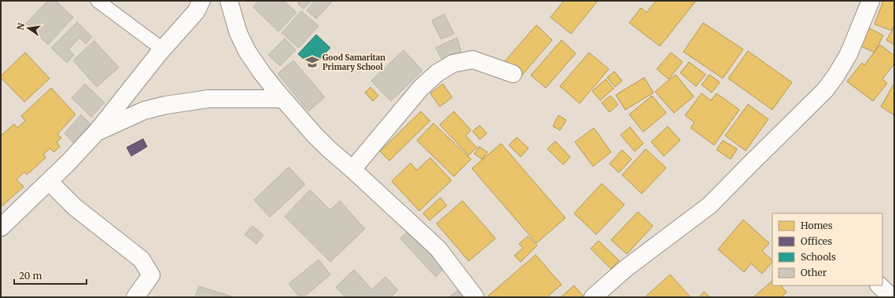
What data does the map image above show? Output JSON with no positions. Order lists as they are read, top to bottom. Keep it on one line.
{"places":{"school or university":["Good Samaritan Primary School"]},"legend":["Homes","Offices","Schools","Other"],"scale_bar":"20 m","north":"left"}
